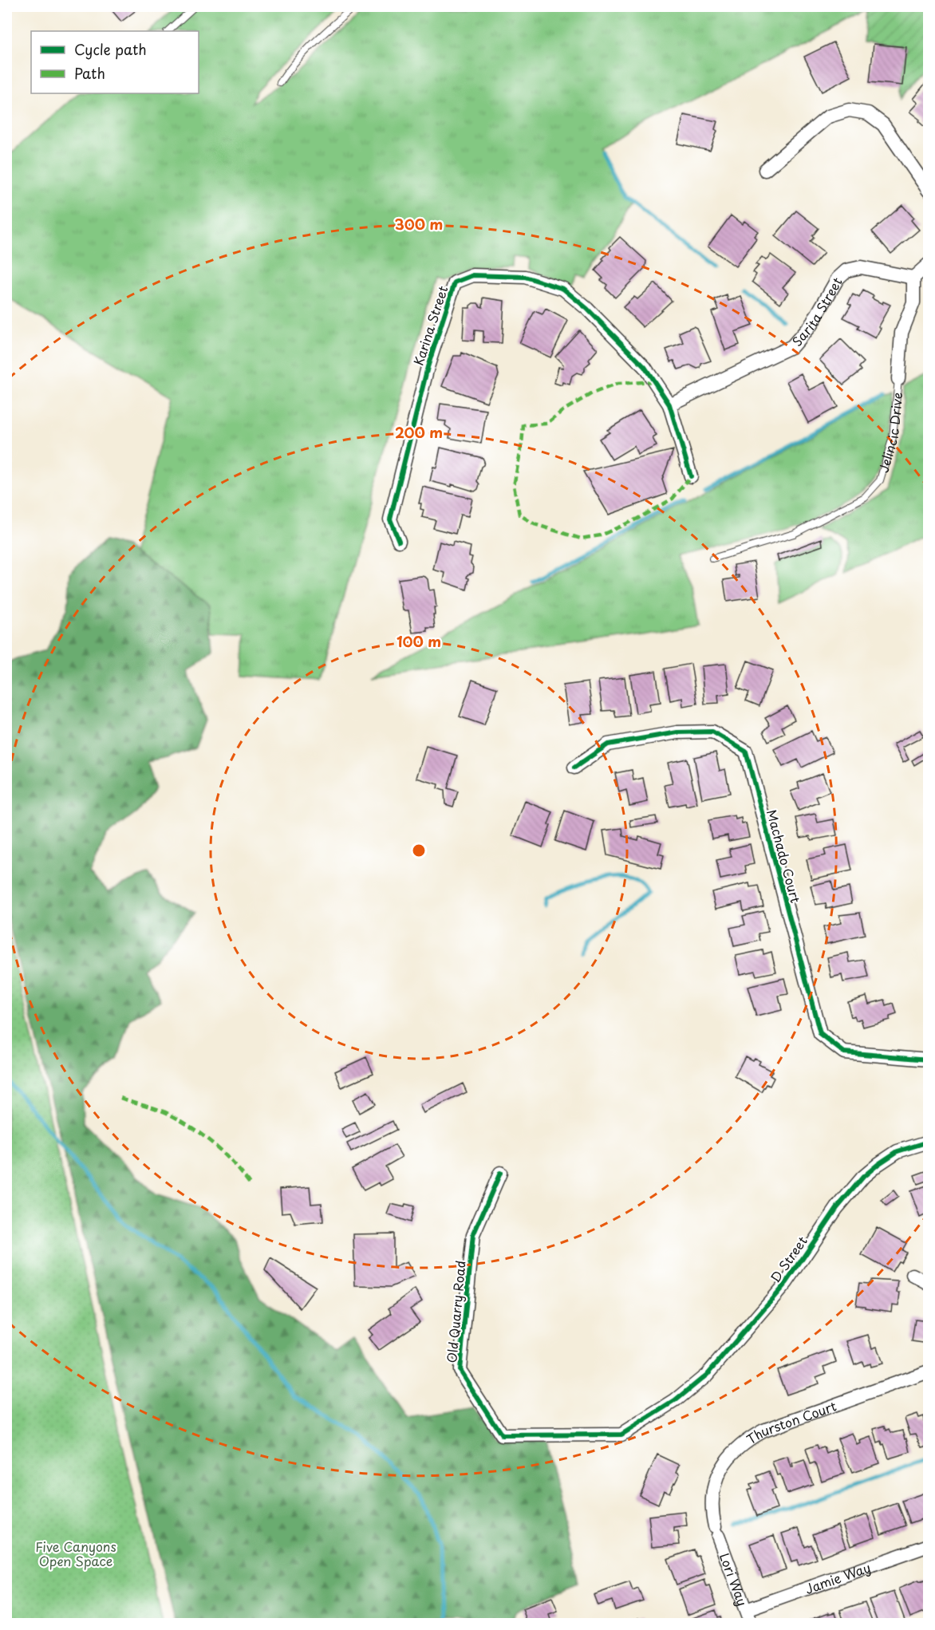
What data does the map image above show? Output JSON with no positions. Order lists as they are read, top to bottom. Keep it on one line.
{"streets":{"street":["Sarita Street","Karina Street","Jelincic Drive","Machado Court","D Street","Old Quarry Road","Thurston Court","Jamie Way","Lori Way"]},"crossings":[["Sarita Street","Karina Street"],["Sarita Street","Jelincic Drive"],["D Street","Old Quarry Road"],["Thurston Court","Lori Way"],["Jamie Way","Lori Way"]],"parks":["Five Canyons Open Space"],"legend":["Cycle path","Path"],"rings":["300 m","200 m","100 m"]}
